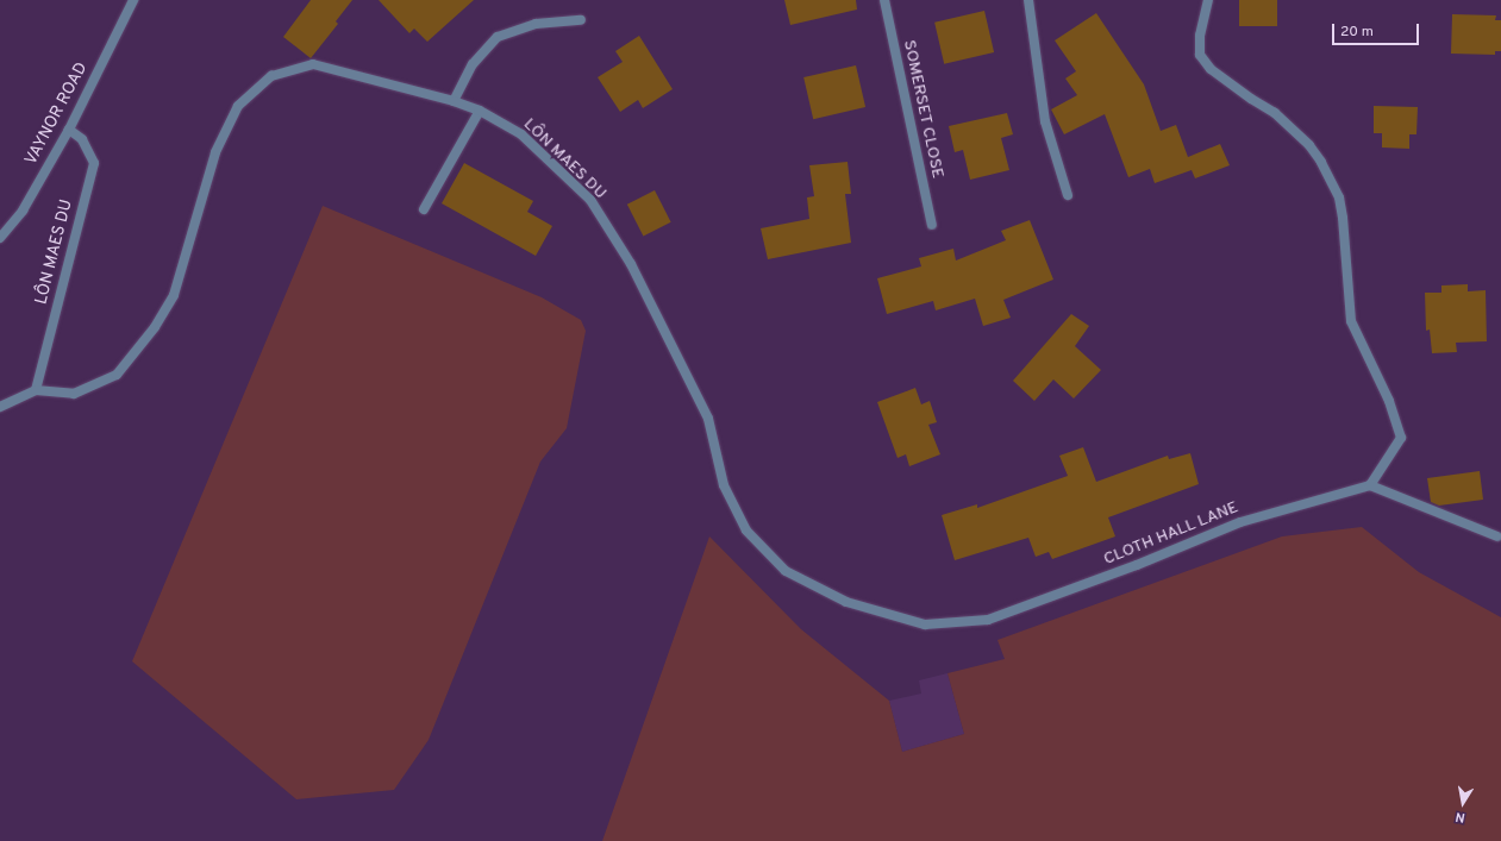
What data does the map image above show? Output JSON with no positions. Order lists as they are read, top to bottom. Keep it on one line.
{"streets":{"street":["SOMERSET CLOSE","VAYNOR ROAD","LÔN MAES DU","CLOTH HALL LANE"]},"crossings":[["VAYNOR ROAD","LÔN MAES DU"],["LÔN MAES DU","CLOTH HALL LANE"]],"scale_bar":"20 m","north":"bottom"}
